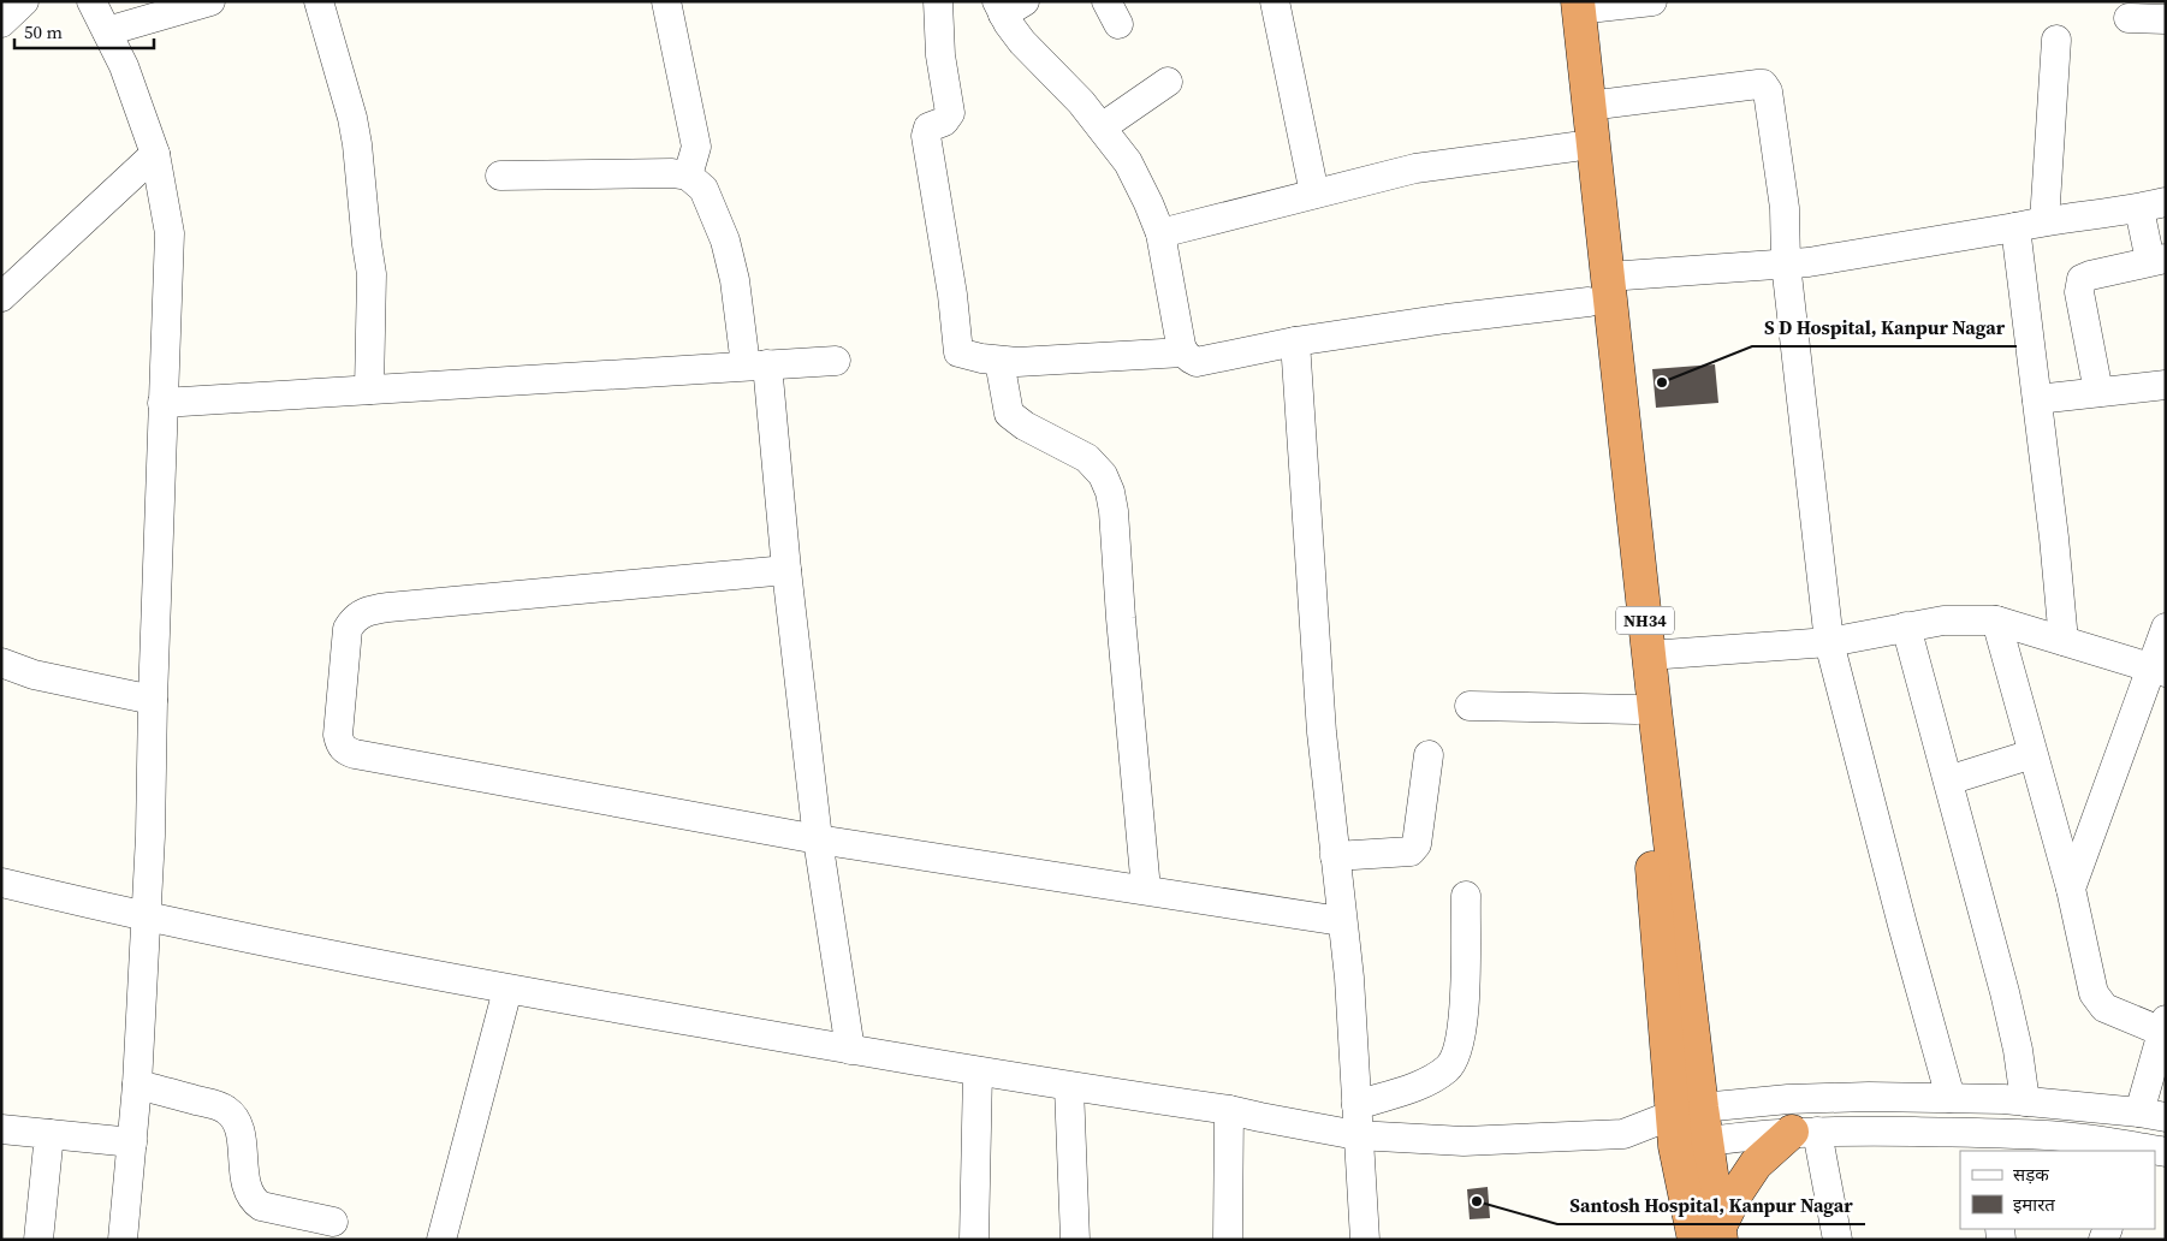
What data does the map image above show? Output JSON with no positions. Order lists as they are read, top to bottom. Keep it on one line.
{"streets":{"highway":["NH34"]},"places":["S D Hospital, Kanpur Nagar","Santosh Hospital, Kanpur Nagar"],"legend":["सड़क","इमारत"],"scale_bar":"50 m"}
